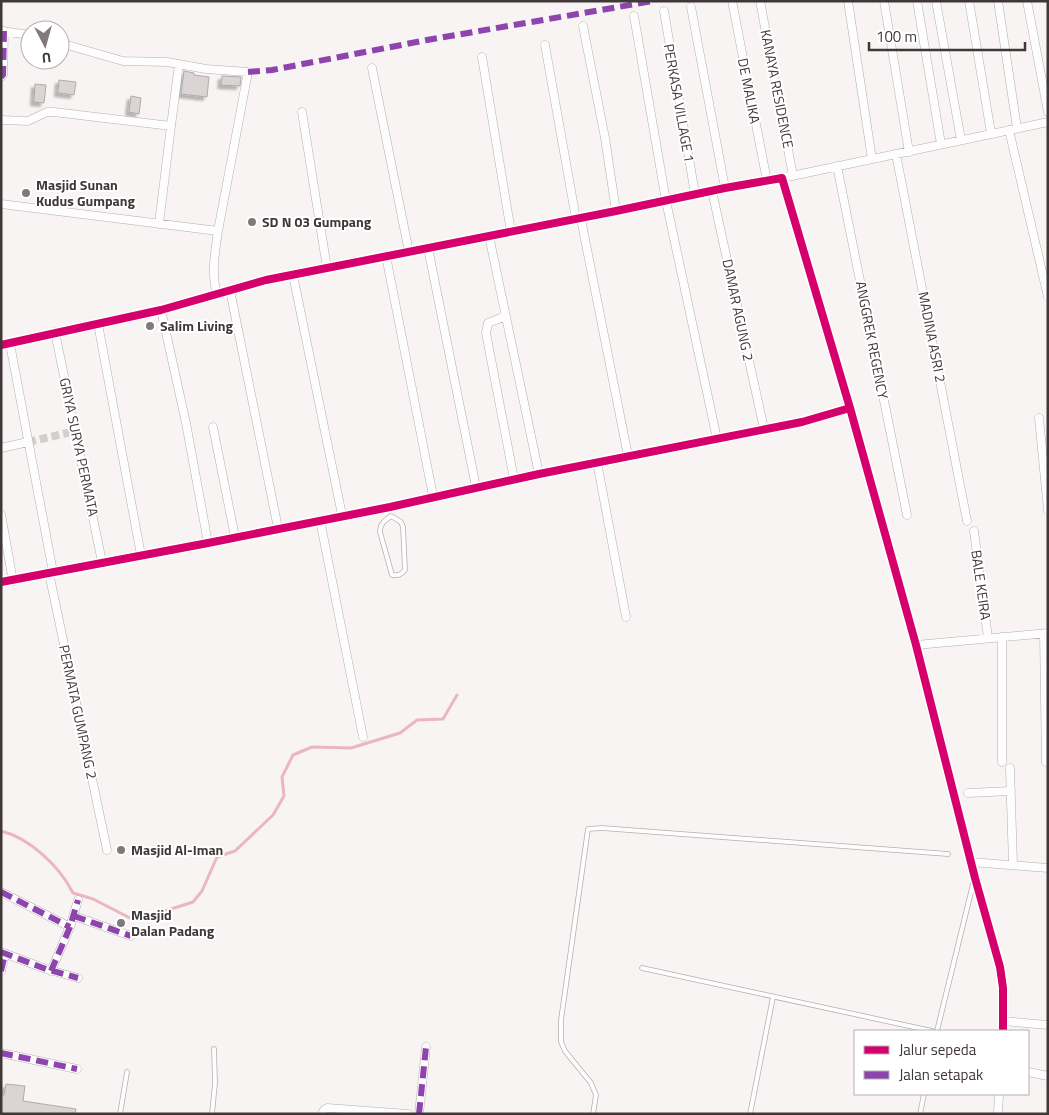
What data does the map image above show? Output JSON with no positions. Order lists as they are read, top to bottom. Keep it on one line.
{"streets":{"street":["KANAYA RESIDENCE","DE MALIKA","PERKASA VILLAGE 1","DAMAR AGUNG 2","MADINA ASRI 2","ANGGREK REGENCY","GRIYA SURYA PERMATA","BALE KEIRA","PERMATA GUMPANG 2"]},"places":["Masjid Sunan Kudus Gumpang","SD N 03 Gumpang","Salim Living","Masjid Al-Iman","Masjid Dalan Padang"],"legend":["Jalur sepeda","Jalan setapak"],"scale_bar":"100 m","north":"bottom"}
